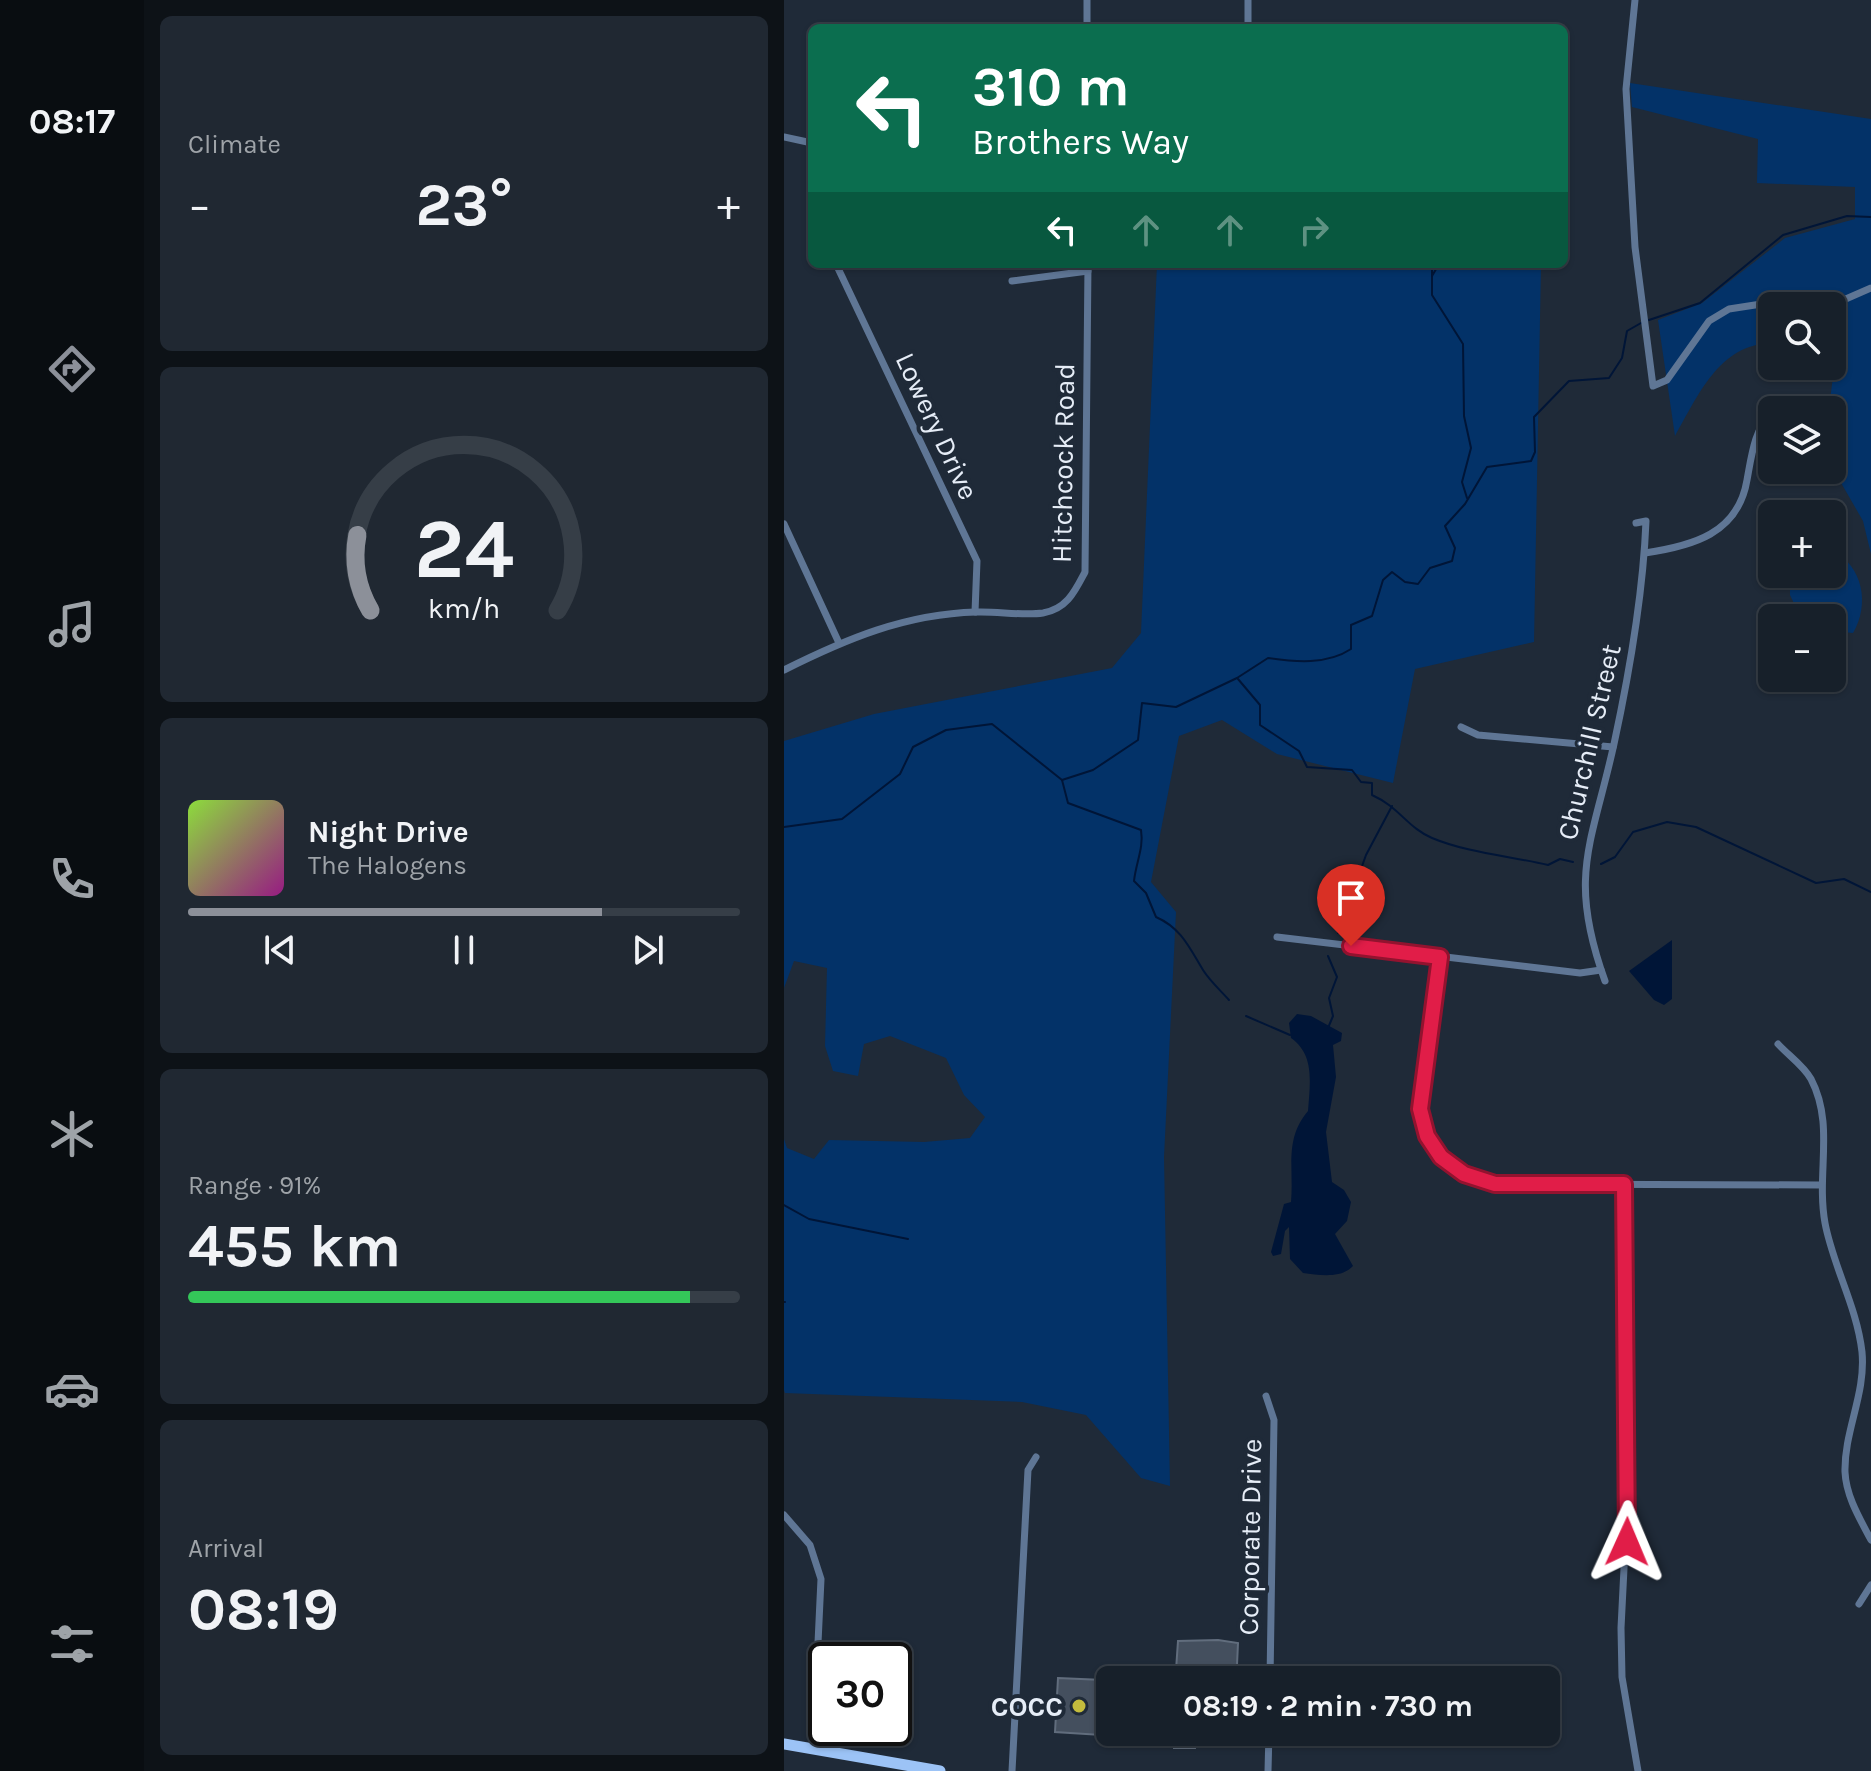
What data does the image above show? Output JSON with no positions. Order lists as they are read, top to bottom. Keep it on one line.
{"streets":{"street":["Lowery Drive","Hitchcock Road","Churchill Street","Corporate Drive"]},"crossings":[["Lowery Drive","Hitchcock Road"]],"places":["COCC"],"page":{"tabs":"08:17","tile":["Climate",["Range · 91%","455 km"],["Arrival","08:19"]],"turn":["310 m","Brothers Way"],"heat":["−","23°","+"],"map_buttons":["+","−"],"song":["Night Drive","The Halogens"],"limit":"30","trip":"08:19 · 2 min · 730 m","gauge":["24","km/h"]}}
